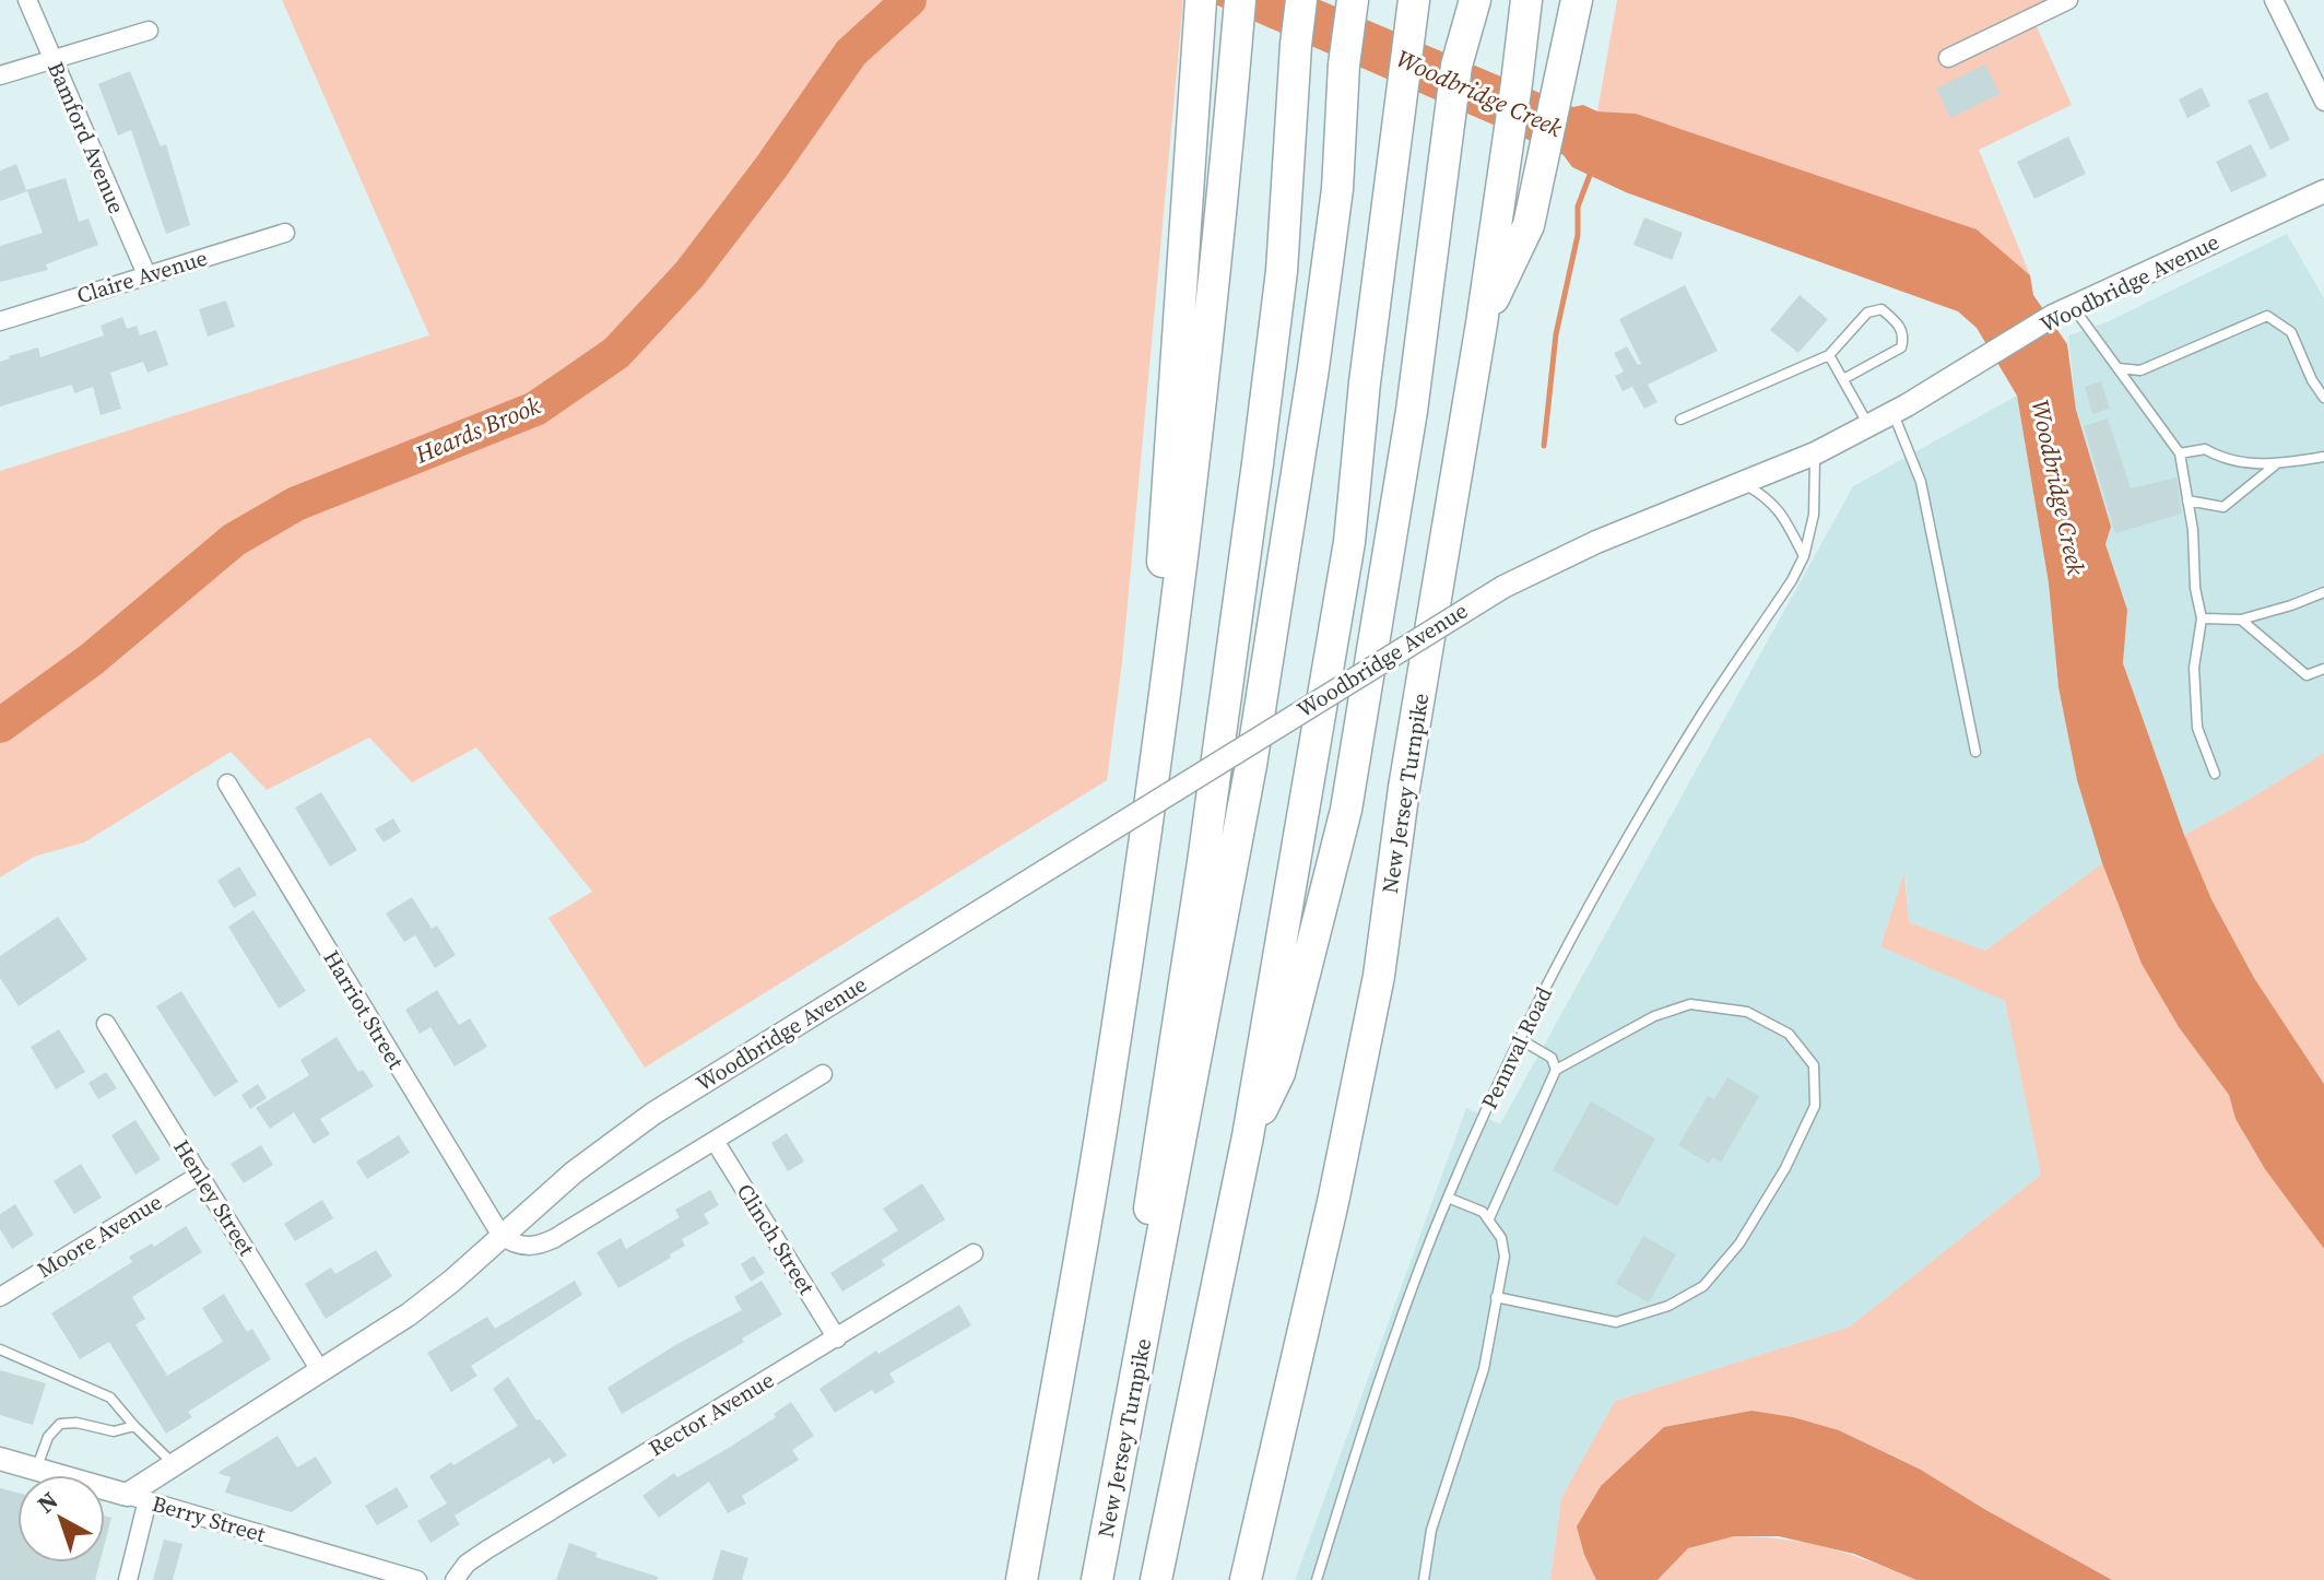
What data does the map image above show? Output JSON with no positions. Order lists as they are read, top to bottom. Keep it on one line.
{"streets":{"highway":["New Jersey Turnpike"],"street":["Bamford Avenue","Claire Avenue","Woodbridge Avenue","Harriot Street","Henley Street","Moore Avenue","Clinch Street","Rector Avenue","Berry Street"],"lane":["Pennval Road"]},"crossings":[["Bamford Avenue","Claire Avenue"],["Woodbridge Avenue","Harriot Street"],["Woodbridge Avenue","Pennval Road"],["Woodbridge Avenue","Henley Street"],["Woodbridge Avenue","Berry Street"],["Henley Street","Moore Avenue"],["Clinch Street","Rector Avenue"]],"water":["Woodbridge Creek","Heards Brook"],"north":"top left"}
